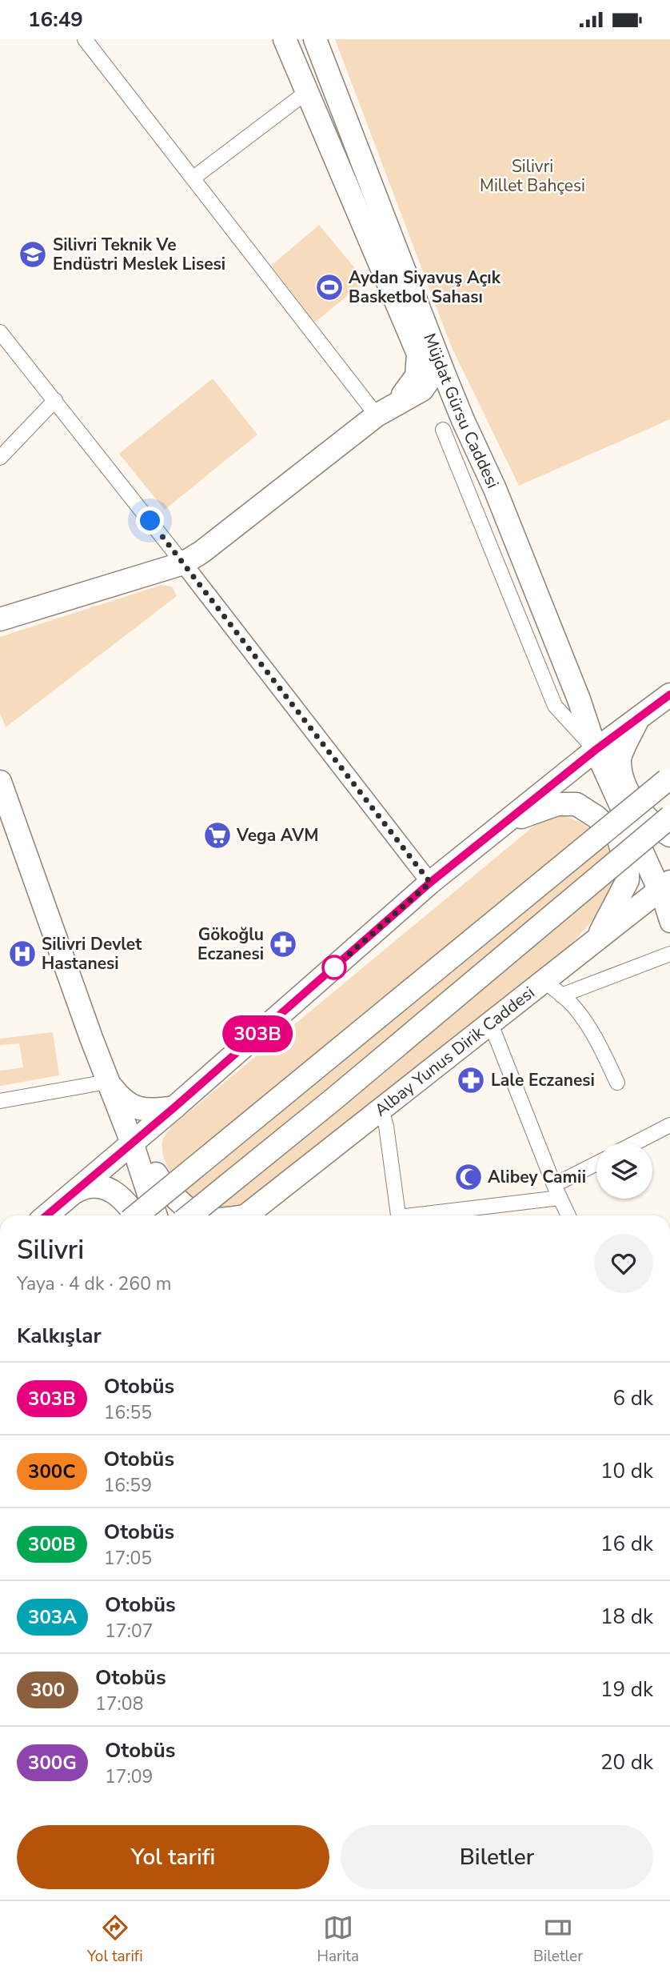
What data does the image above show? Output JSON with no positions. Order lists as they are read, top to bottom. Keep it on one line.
{"streets":{"main road":["Müjdat Gürsu Caddesi","Albay Yunus Dirik Caddesi"]},"crossings":[["Müjdat Gürsu Caddesi","Albay Yunus Dirik Caddesi"]],"parks":["Silivri Millet Bahçesi"],"places":{"school or university":["Silivri Teknik Ve Endüstri Meslek Lisesi"],"sports":["Aydan Siyavuş Açık Basketbol Sahası"],"supermarket":["Vega AVM"],"pharmacy":["Gökoğlu Eczanesi","Lale Eczanesi"],"hospital":["Silivri Devlet Hastanesi"],"mosque":["Alibey Camii"]},"lines":["bus line 303B"],"page":{"status":"16:49","on_map":"303B","heading":[["Silivri","Yaya · 4 dk · 260 m"],"Kalkışlar"],"list":[{"mark":"303B","name":"Otobüs","note":"16:55","value":"6 dk"},{"mark":"300C","name":"Otobüs","note":"16:59","value":"10 dk"},{"mark":"300B","name":"Otobüs","note":"17:05","value":"16 dk"},{"mark":"303A","name":"Otobüs","note":"17:07","value":"18 dk"},{"mark":"300","name":"Otobüs","note":"17:08","value":"19 dk"},{"mark":"300G","name":"Otobüs","note":"17:09","value":"20 dk"}],"buttons":["Yol tarifi","Biletler"],"tabs":["Yol tarifi","Harita","Biletler"]}}
